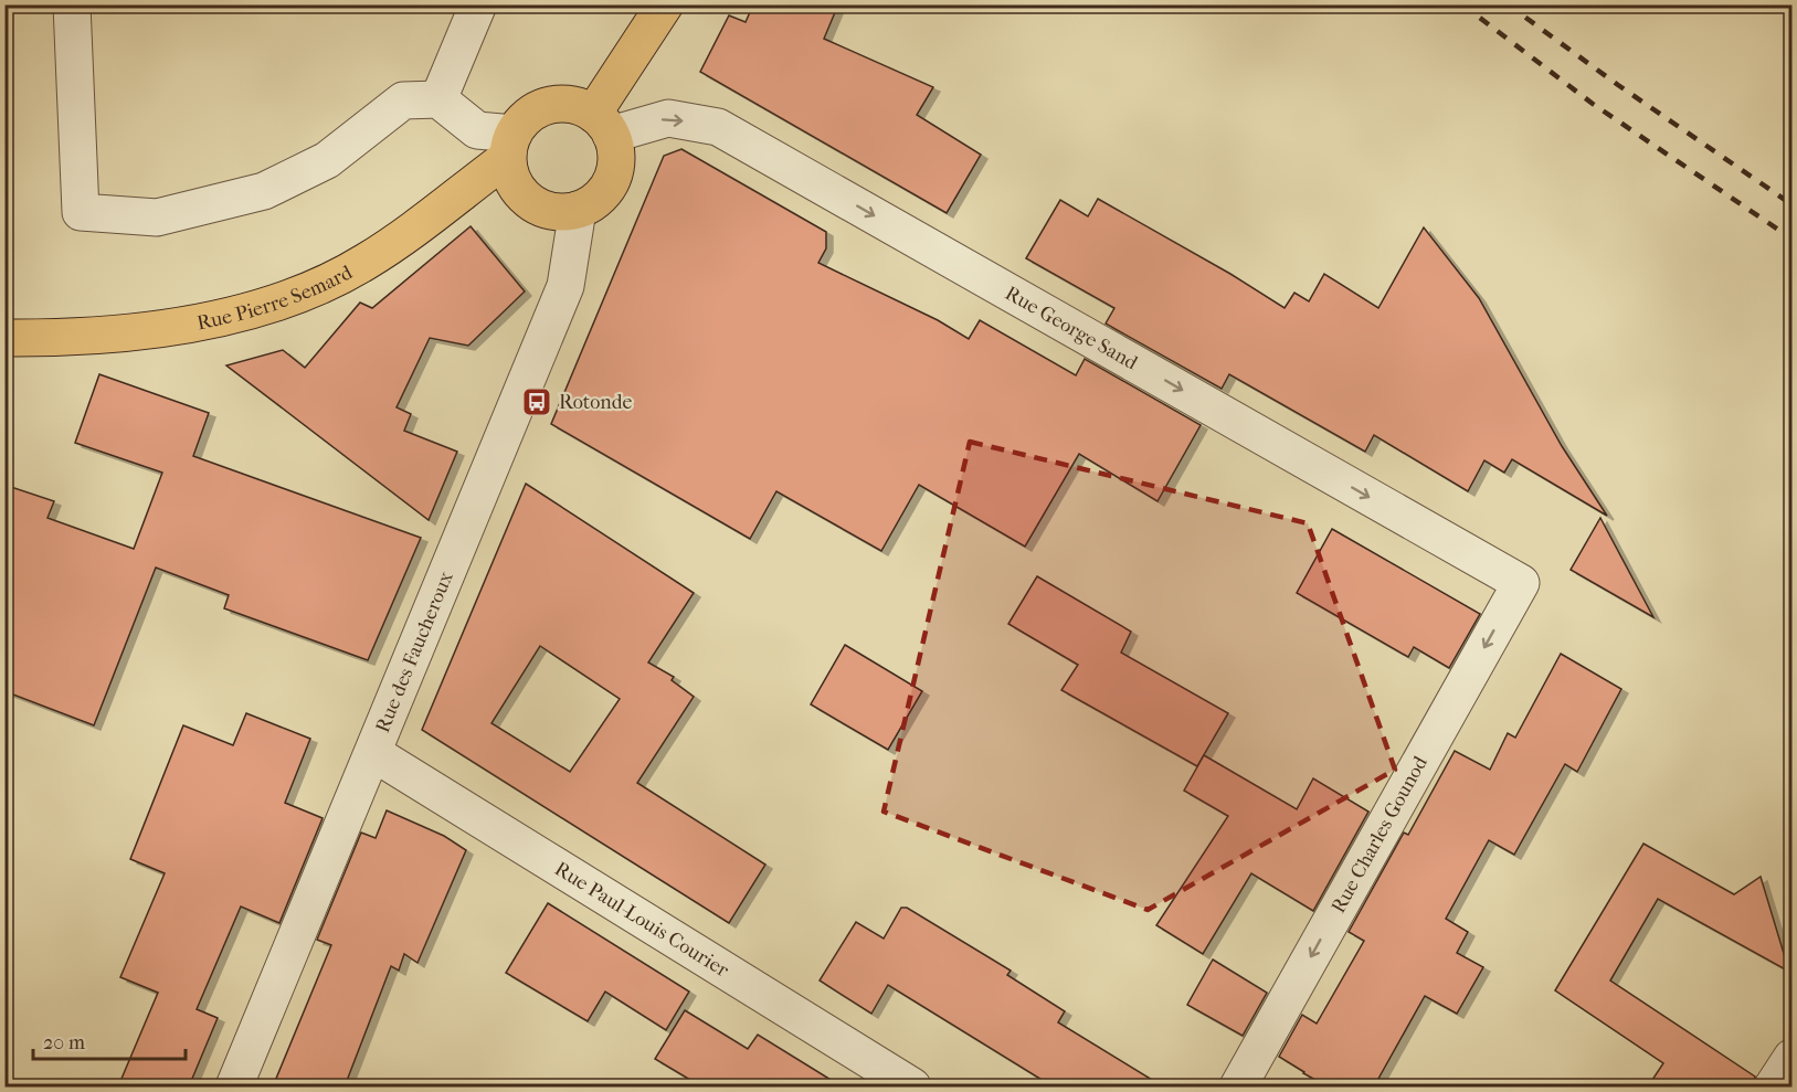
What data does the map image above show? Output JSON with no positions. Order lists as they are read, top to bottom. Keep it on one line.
{"streets":{"main road":["Rue Pierre Semard"],"street":["Rue George Sand","Rue des Faucheroux","Rue Charles Gounod","Rue Paul-Louis Courier"]},"crossings":[["Rue Pierre Semard","Rue George Sand"],["Rue Pierre Semard","Rue des Faucheroux"],["Rue George Sand","Rue des Faucheroux"],["Rue George Sand","Rue Charles Gounod"],["Rue des Faucheroux","Rue Paul-Louis Courier"]],"one_way":["Rue George Sand","Rue Charles Gounod"],"places":{"bus stop":["Rotonde"]},"scale_bar":"20 m"}
